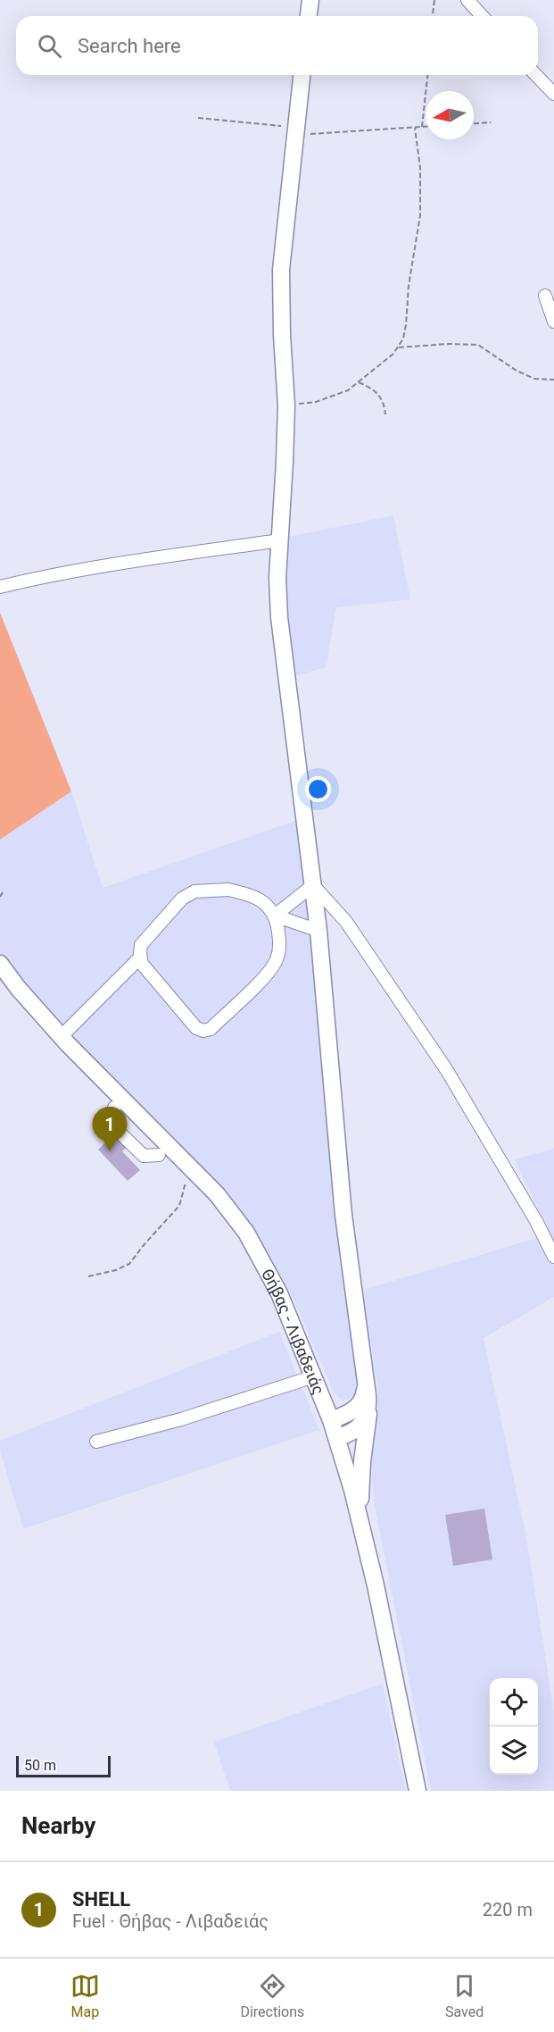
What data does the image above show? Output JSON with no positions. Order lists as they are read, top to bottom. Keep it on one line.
{"streets":{"main road":["Θήβας - Λιβαδειάς"]},"scale_bar":"50 m","north":"left","page":{"search":"Search here","pins":"1","scale":"50 m","heading":"Nearby","list":[{"mark":"1","name":"SHELL","note":"Fuel · Θήβας - Λιβαδειάς","value":"220 m"}],"nav":["Map","Directions","Saved"]}}
